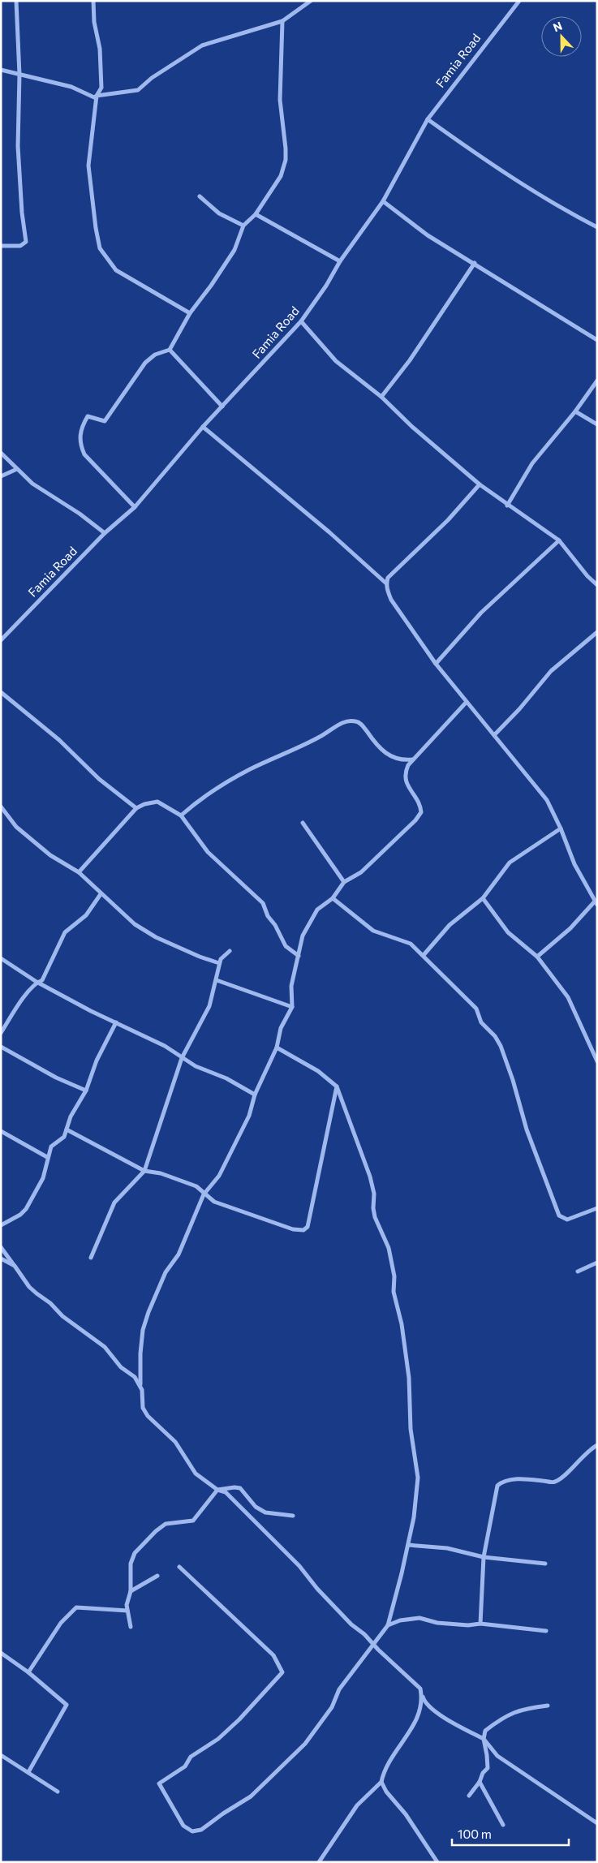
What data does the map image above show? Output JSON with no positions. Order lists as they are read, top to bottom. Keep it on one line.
{"streets":{"street":["Famia Road"]},"scale_bar":"100 m","north":"top"}
